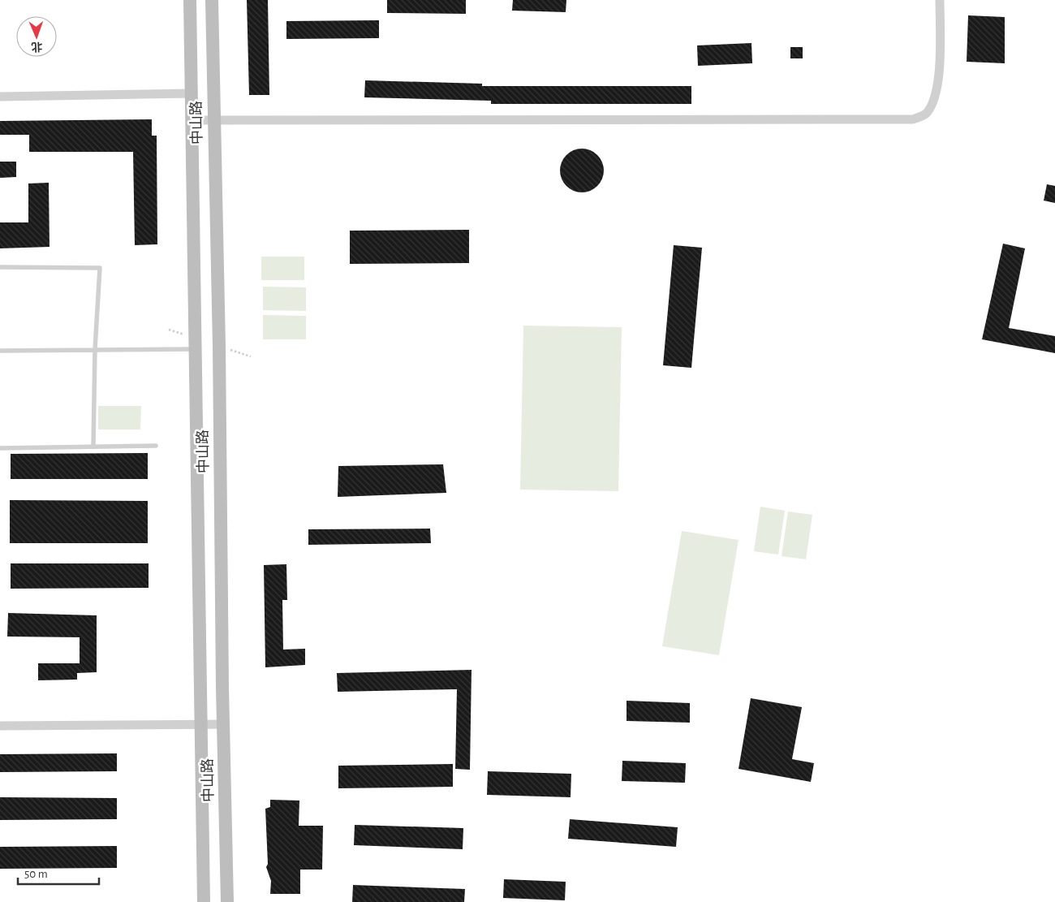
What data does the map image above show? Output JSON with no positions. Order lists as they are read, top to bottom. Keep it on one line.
{"streets":{"main road":["中山路"]},"scale_bar":"50 m","north":"bottom"}
